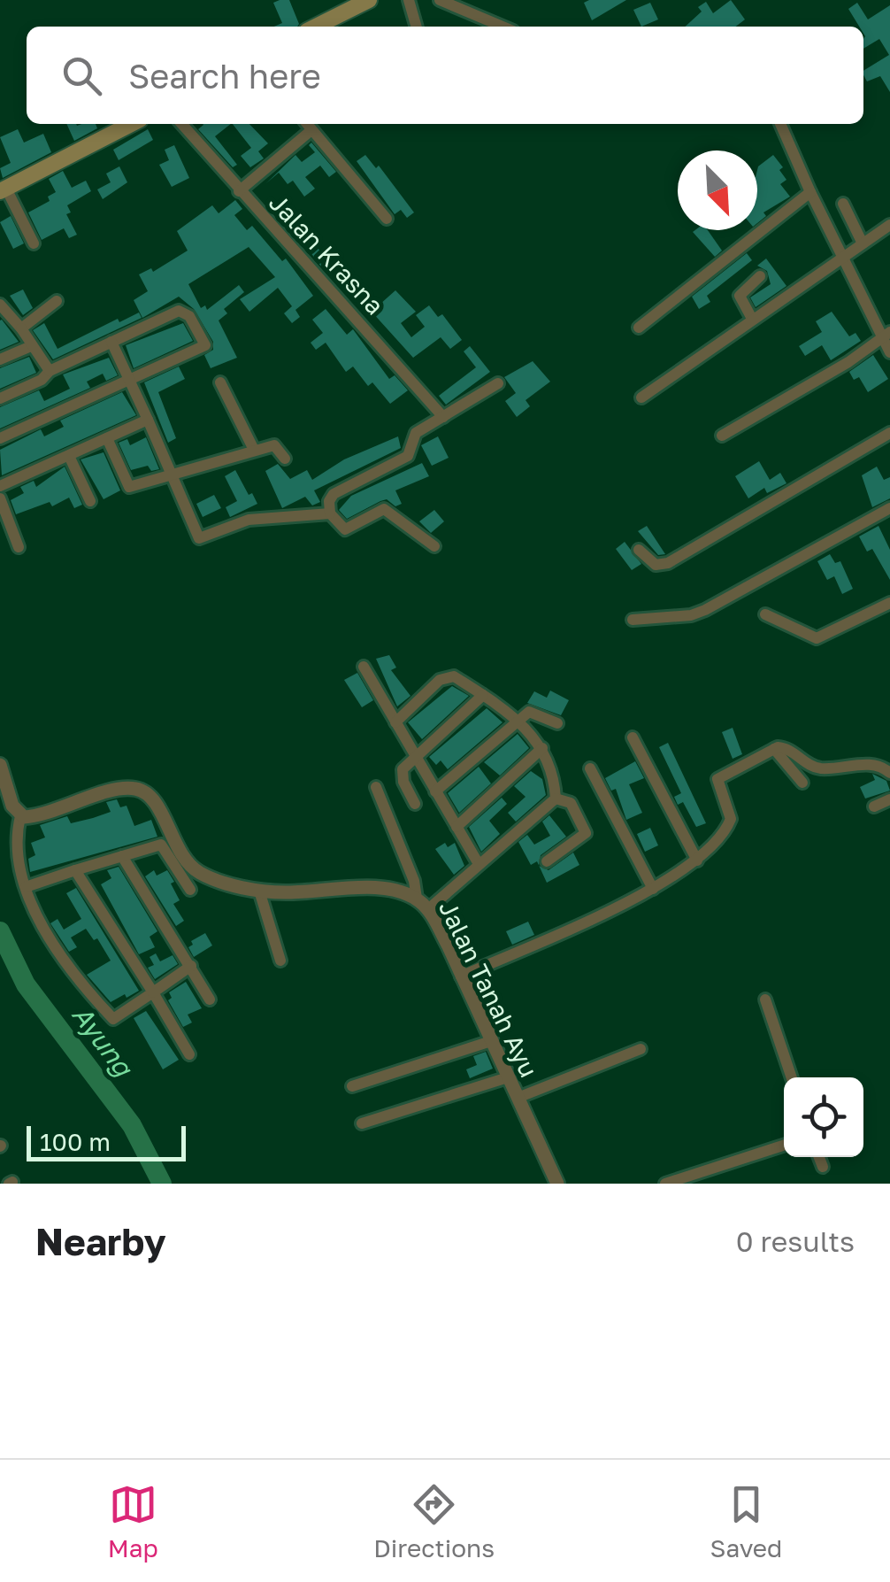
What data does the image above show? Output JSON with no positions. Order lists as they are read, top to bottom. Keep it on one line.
{"streets":{"street":["Jalan Krasna","Jalan Tanah Ayu"]},"water":["Ayung"],"scale_bar":"100 m","north":"bottom right","page":{"search":"Search here","scale":"100 m","heading":["Nearby","0 results"],"nav":["Map","Directions","Saved"]}}
